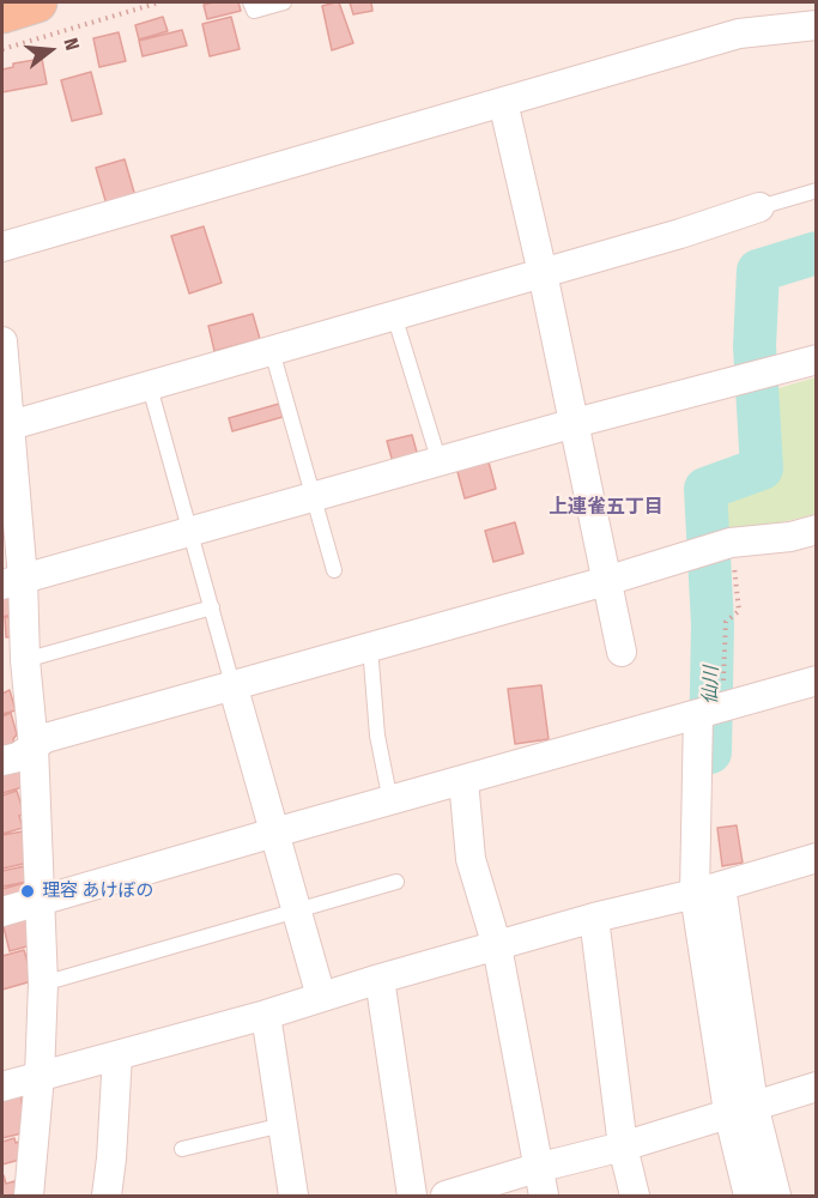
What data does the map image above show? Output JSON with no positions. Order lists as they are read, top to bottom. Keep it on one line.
{"districts":["上連雀五丁目"],"water":["仙川"],"places":["理容 あけぼの"],"north":"right"}
